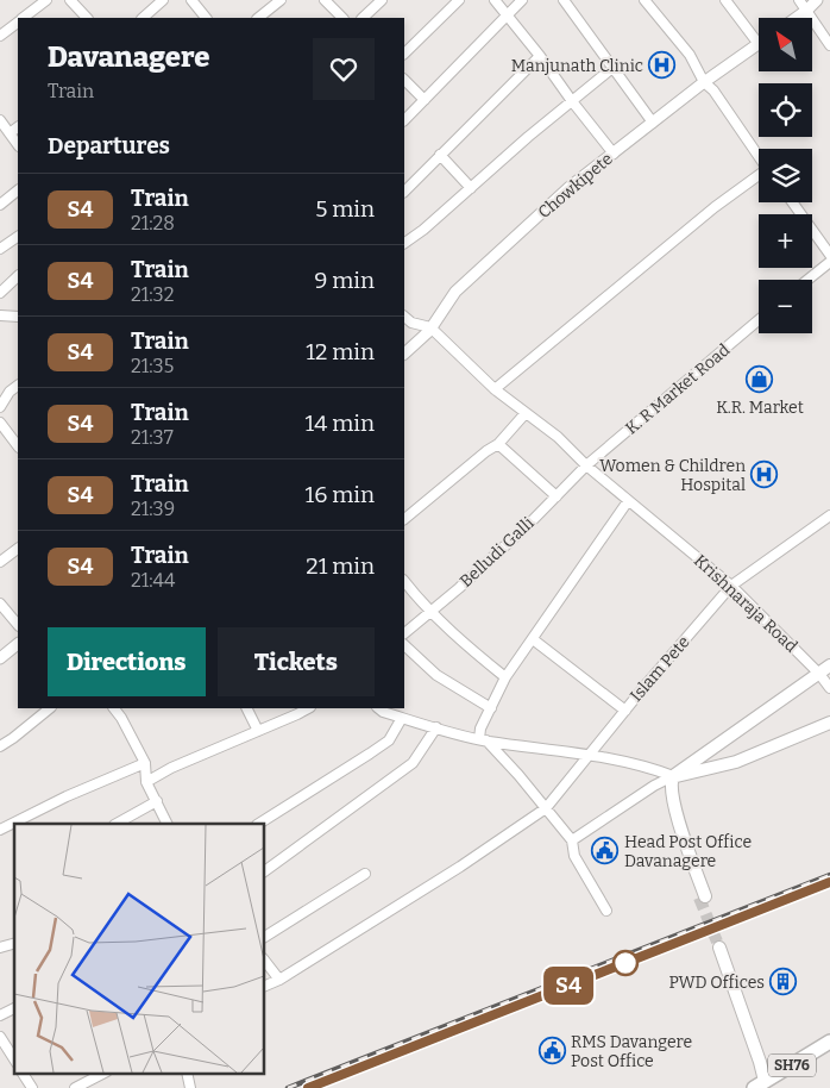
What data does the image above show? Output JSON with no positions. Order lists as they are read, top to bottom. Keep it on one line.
{"streets":{"main road":["SH76"],"street":["Chowkipete","K. R Market Road","Belludi Galli","Krishnaraja Road","Islam Pete"]},"crossings":[["Chowkipete","Krishnaraja Road"],["K. R Market Road","Belludi Galli"],["K. R Market Road","Krishnaraja Road"],["Belludi Galli","Krishnaraja Road"],["Krishnaraja Road","Islam Pete"]],"places":{"hospital":["Manjunath Clinic","Women & Children Hospital"],"shop":["K.R. Market"],"public building":["Head Post Office Davanagere","RMS Davangere Post Office"],"building":["PWD Offices"]},"north":"top left","page":{"on_map":"S4","map_buttons":["+","−"],"heading":[["Davanagere","Train"],"Departures"],"list":[{"mark":"S4","name":"Train","note":"21:28","value":"5 min"},{"mark":"S4","name":"Train","note":"21:32","value":"9 min"},{"mark":"S4","name":"Train","note":"21:35","value":"12 min"},{"mark":"S4","name":"Train","note":"21:37","value":"14 min"},{"mark":"S4","name":"Train","note":"21:39","value":"16 min"},{"mark":"S4","name":"Train","note":"21:44","value":"21 min"}],"buttons":["Directions","Tickets"]}}
